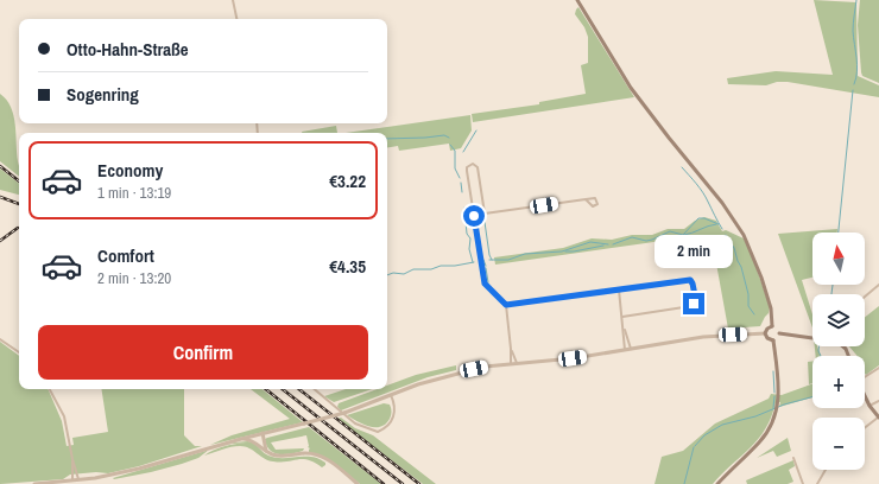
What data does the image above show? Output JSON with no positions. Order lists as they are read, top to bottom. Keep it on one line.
{"north":"top","page":{"banner":["Otto-Hahn-Straße","Sogenring"],"list":[{"name":"Economy","note":"1 min · 13:19","value":"€3.22"},{"name":"Comfort","note":"2 min · 13:20","value":"€4.35"}],"map_buttons":["+","−"],"bubble":"2 min","buttons":"Confirm"}}
